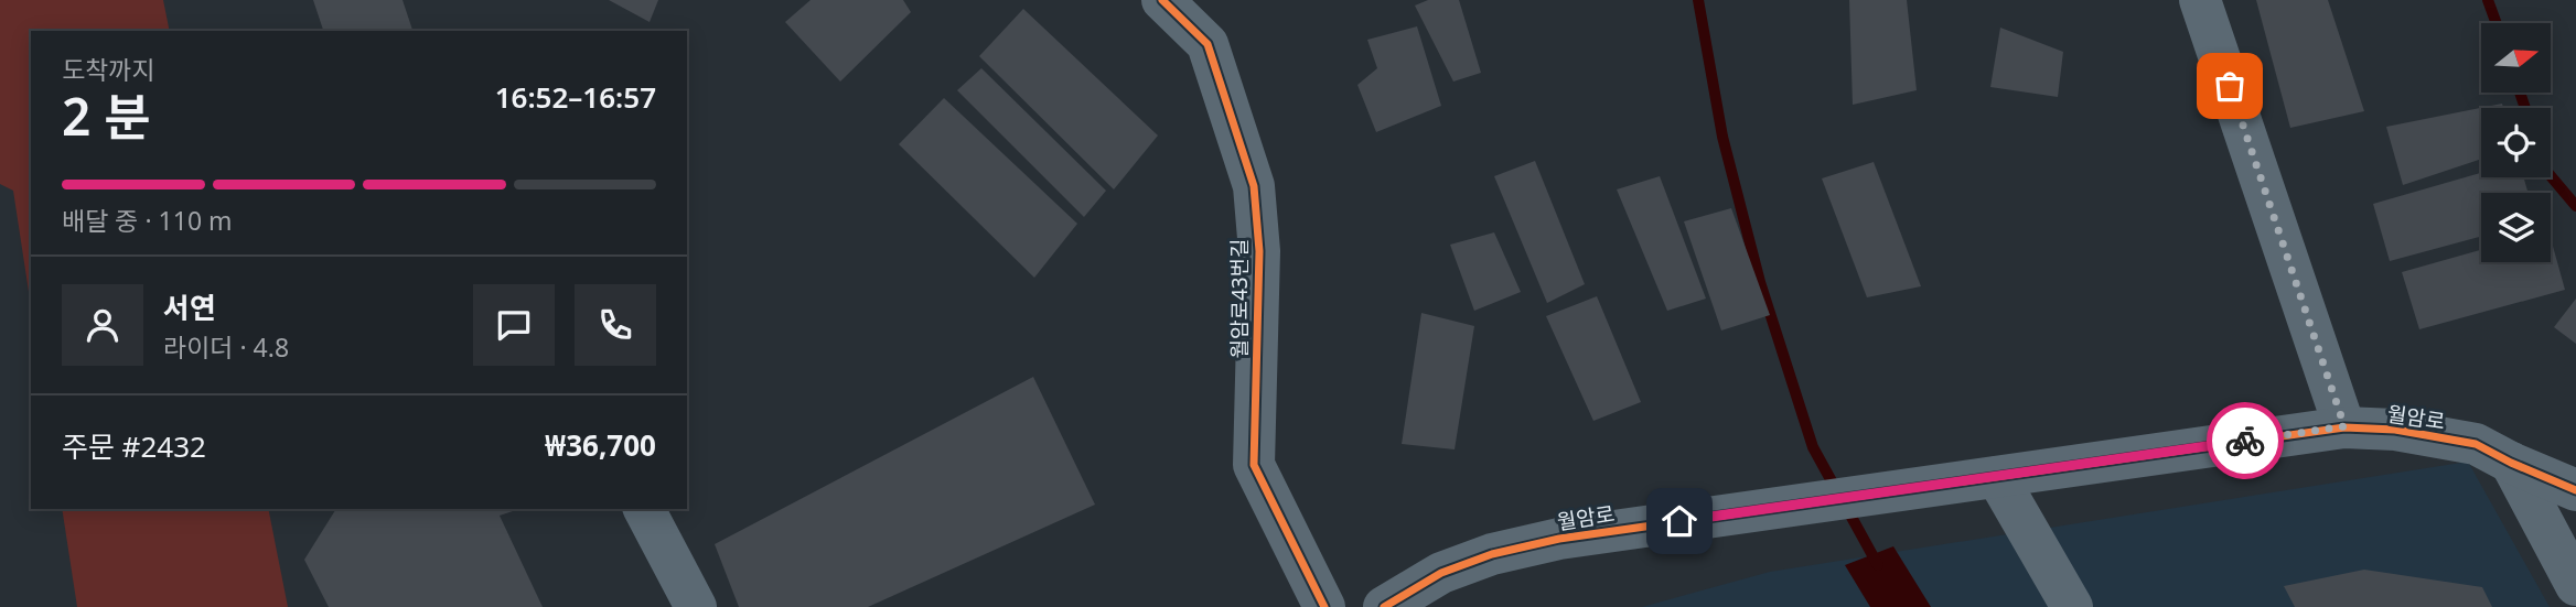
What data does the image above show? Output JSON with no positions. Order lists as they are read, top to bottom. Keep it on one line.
{"streets":{"street":["월암로43번길","월암로"]},"north":"right","page":{"heading":["2 분","도착까지","16:52–16:57"],"panel":["서연","라이더 · 4.8","주문 #2432","₩36,700"],"bar":"배달 중 · 110 m"}}
